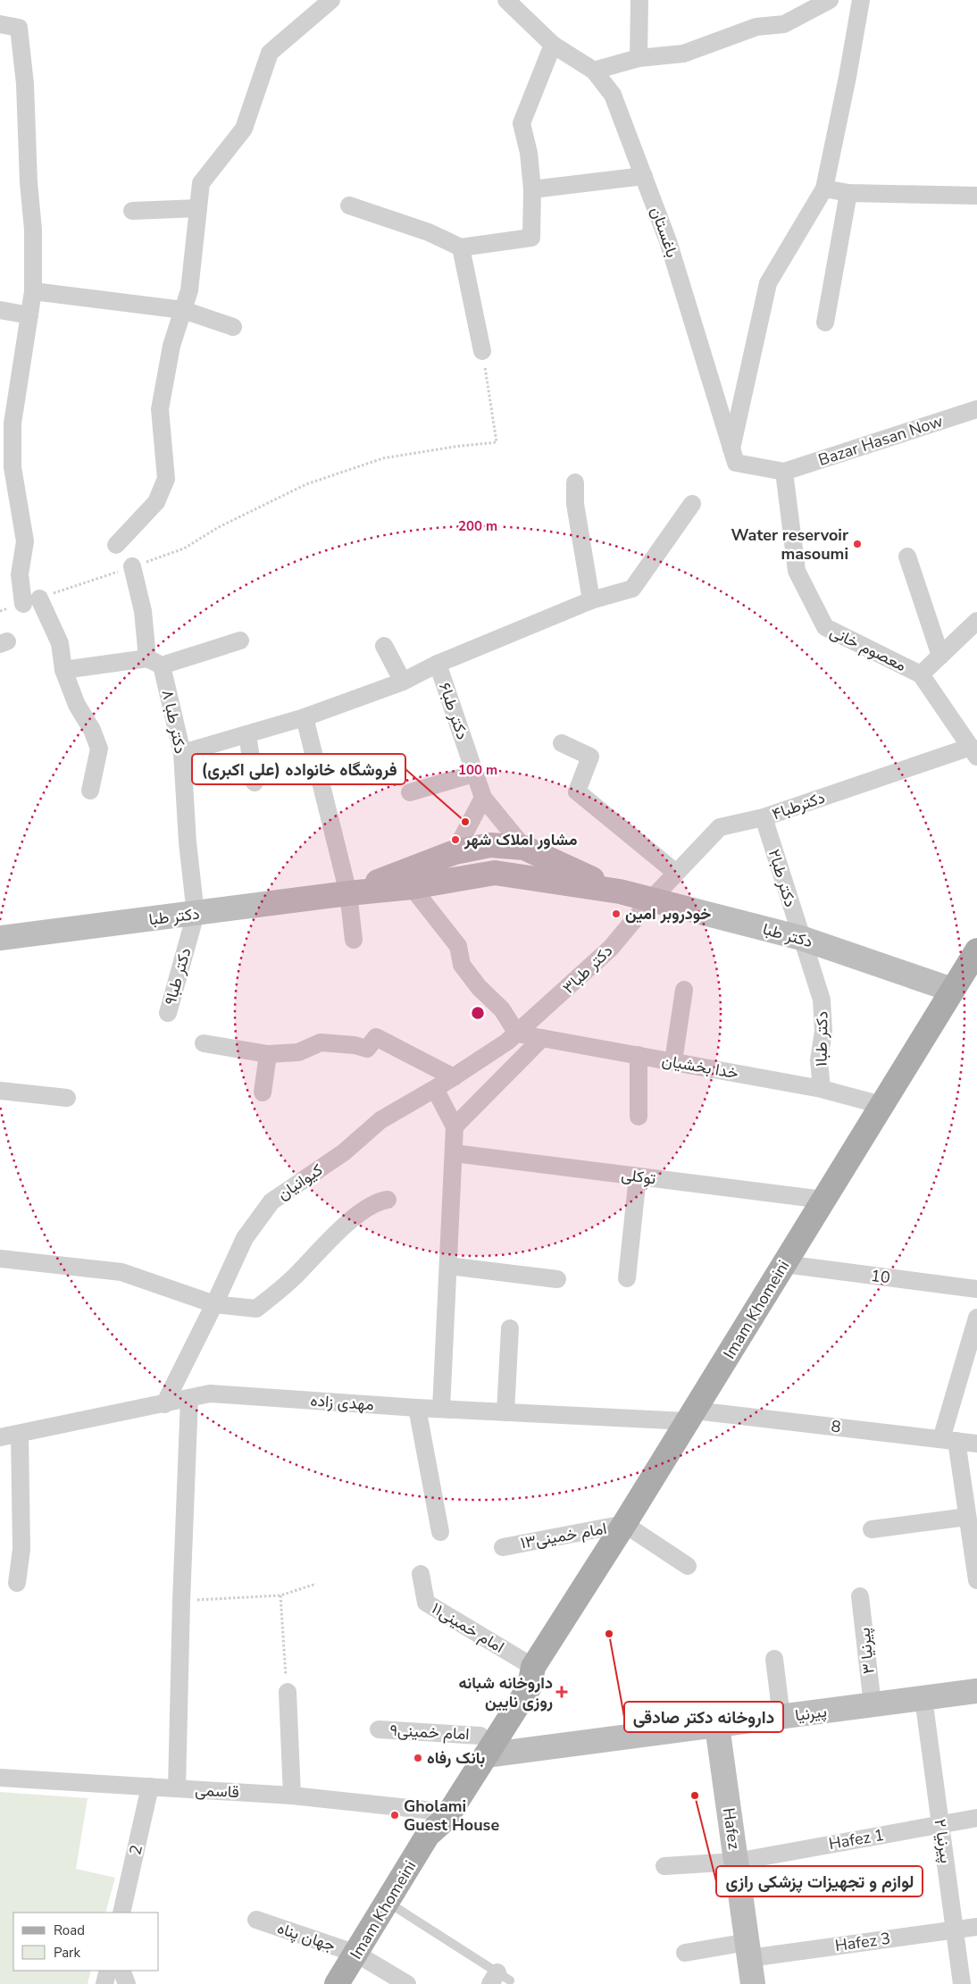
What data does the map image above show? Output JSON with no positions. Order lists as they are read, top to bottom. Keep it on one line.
{"streets":{"main road":["Imam Khomeini"],"street":["باغستان","Bazar Hasan Now","معصوم خانی","دکتر طبا۶","دکتر طبا ۸","دکترطبا۴","دکتر طبا۲","دکتر طبا","دکتر طبا۳","دکتر طبا۹","دکتر طبا۱","خدا بخشیان","توکلی","کیوانیان","10","مهدی زاده","8","امام خمینی۱۳","امام خمینی۱۱","پیرنیا ۳","پیرنیا","امام خمینی۹","قاسمی","Hafez","Hafez 1","پیرنیا ۲","2","جهان پناه","Hafez 3"]},"crossings":[["باغستان","Bazar Hasan Now"],["باغستان","معصوم خانی"],["Bazar Hasan Now","معصوم خانی"],["معصوم خانی","دکترطبا۴"],["دکتر طبا۶","دکتر طبا"],["دکتر طبا ۸","دکتر طبا"],["دکتر طبا ۸","دکتر طبا۹"],["دکترطبا۴","دکتر طبا۲"],["دکترطبا۴","دکتر طبا"],["دکترطبا۴","دکتر طبا۳"],["دکتر طبا۲","دکتر طبا"],["دکتر طبا۲","دکتر طبا۱"],["دکتر طبا","دکتر طبا۳"],["دکتر طبا","دکتر طبا۹"],["دکتر طبا","دکتر طبا۱"],["دکتر طبا","Imam Khomeini"],["دکتر طبا۳","خدا بخشیان"],["دکتر طبا۳","کیوانیان"],["دکتر طبا۱","خدا بخشیان"],["خدا بخشیان","کیوانیان"],["خدا بخشیان","Imam Khomeini"],["توکلی","Imam Khomeini"],["کیوانیان","مهدی زاده"],["10","Imam Khomeini"],["Imam Khomeini","مهدی زاده"],["Imam Khomeini","8"],["Imam Khomeini","امام خمینی۱۳"],["Imam Khomeini","امام خمینی۱۱"],["Imam Khomeini","پیرنیا"],["Imam Khomeini","امام خمینی۹"],["Imam Khomeini","قاسمی"],["Imam Khomeini","جهان پناه"],["مهدی زاده","8"],["پیرنیا ۳","پیرنیا"],["پیرنیا","امام خمینی۹"],["پیرنیا","Hafez"],["پیرنیا","پیرنیا ۲"],["قاسمی","2"],["Hafez","Hafez 1"],["Hafez","Hafez 3"],["Hafez 1","پیرنیا ۲"],["پیرنیا ۲","Hafez 3"]],"places":{"other":["Water reservoir masoumi","فروشگاه خانواده (علی اکبری)","مشاور املاک شهر","خودروبر امین","داروخانه دکتر صادقی","بانک رفاه","لوازم و تجهیزات پزشکی رازی","Gholami Guest House"],"health":["داروخانه شبانه روزی نایین"]},"legend":["Road","Park"],"rings":["200 m","100 m"]}
